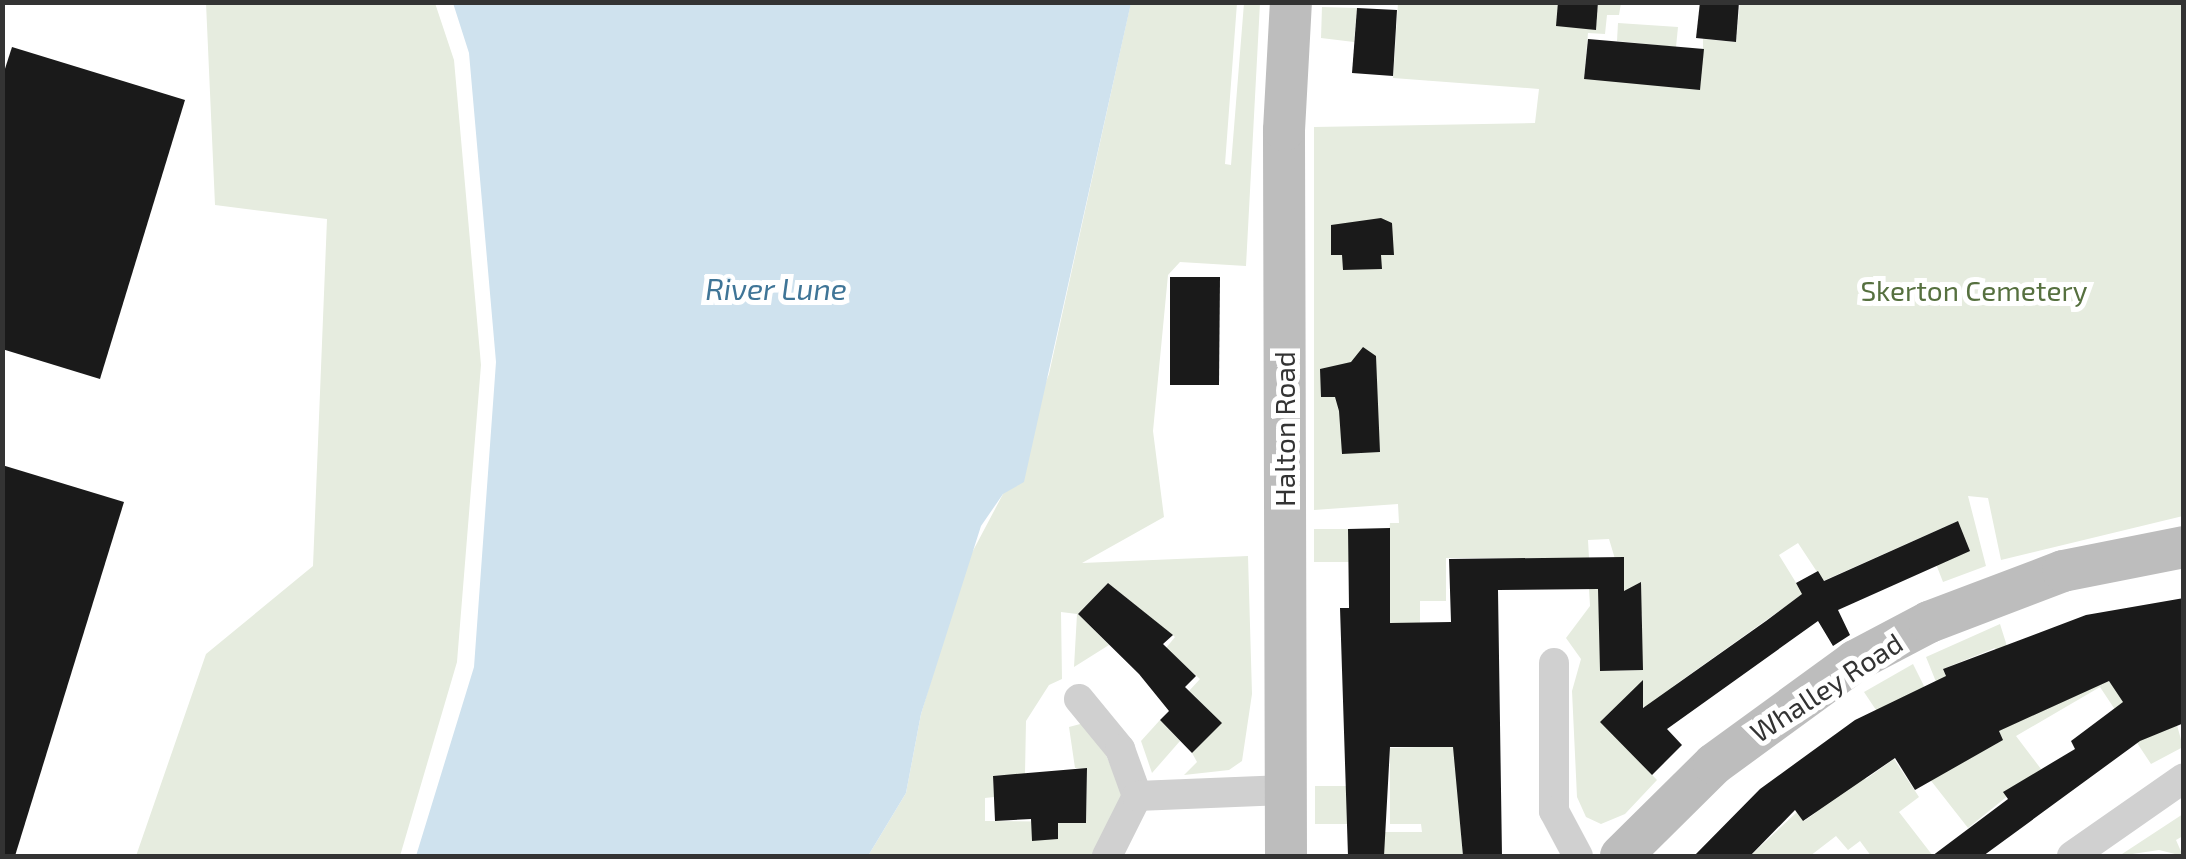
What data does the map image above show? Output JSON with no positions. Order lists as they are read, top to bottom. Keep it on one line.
{"streets":{"street":["Halton Road","Whalley Road"]},"water":["River Lune"],"parks":["Skerton Cemetery"]}
